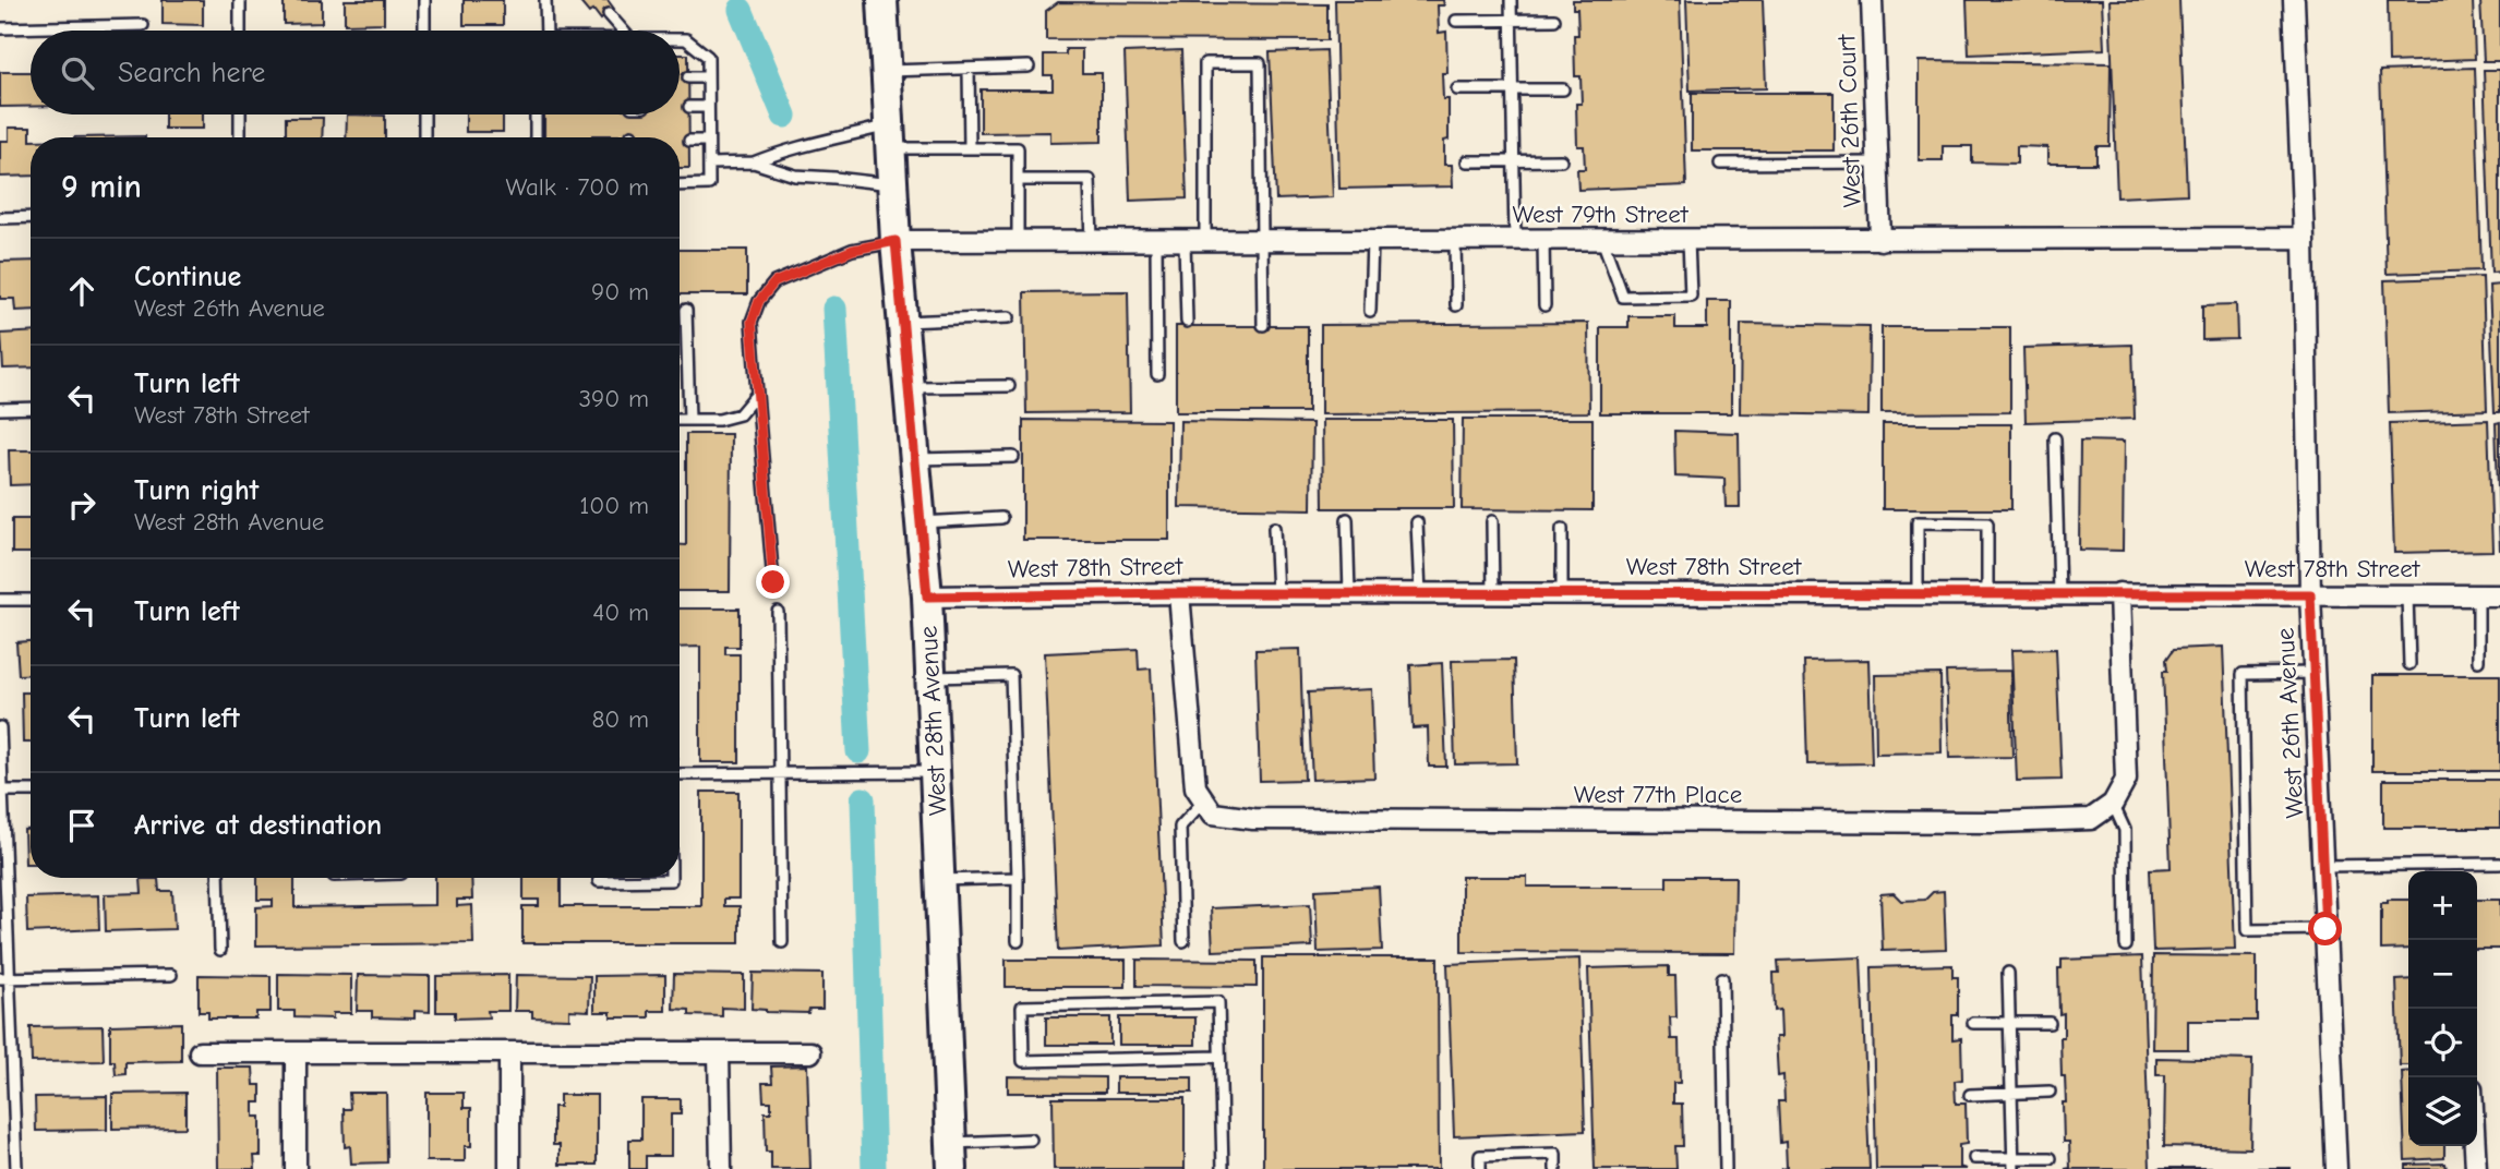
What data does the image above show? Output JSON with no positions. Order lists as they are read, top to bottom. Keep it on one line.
{"streets":{"main road":["West 28th Avenue"],"street":["West 26th Court","West 79th Street","West 78th Street","West 26th Avenue","West 77th Place"]},"crossings":[["West 26th Court","West 79th Street"],["West 79th Street","West 28th Avenue"],["West 79th Street","West 26th Avenue"],["West 78th Street","West 28th Avenue"],["West 78th Street","West 26th Avenue"]],"page":{"search":"Search here","heading":["9 min","Walk · 700 m"],"list":[["Continue","West 26th Avenue","90 m"],["Turn left","West 78th Street","390 m"],["Turn right","West 28th Avenue","100 m"],["Turn left","40 m"],["Turn left","80 m"],"Arrive at destination"],"map_buttons":["+","−"]}}
